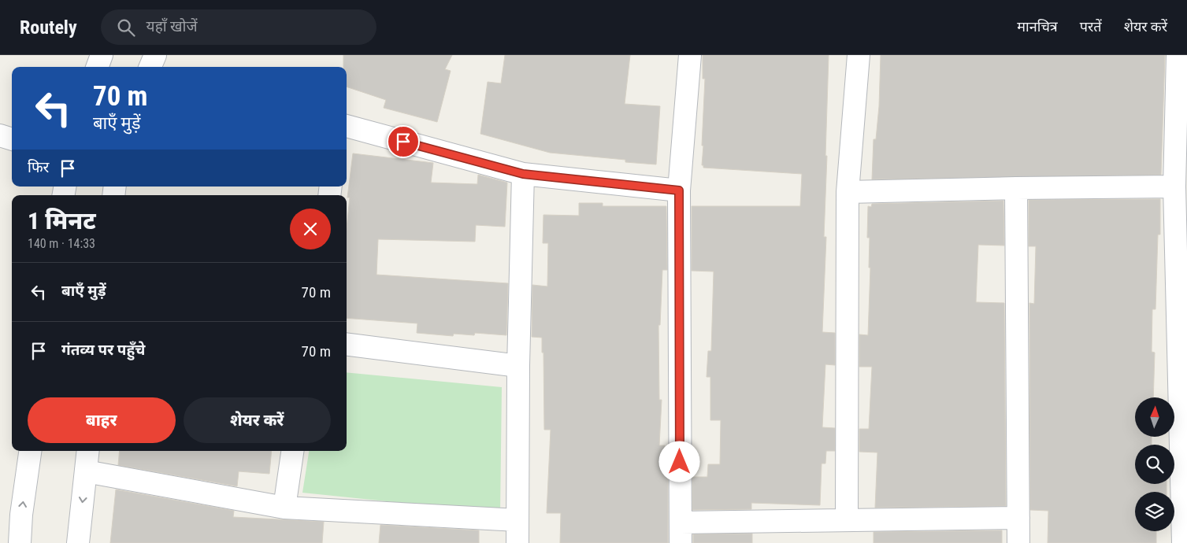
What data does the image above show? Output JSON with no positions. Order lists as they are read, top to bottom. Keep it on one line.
{"north":"top","page":{"header":"Routely","search":"यहाँ खोजें","nav":["मानचित्र","परतें","शेयर करें"],"turn":["70 m","बाएँ मुड़ें"],"then":"फिर","heading":["1 मिनट","140 m · 14:33"],"list":[{"name":"बाएँ मुड़ें","value":"70 m"},{"name":"गंतव्य पर पहुँचे","value":"70 m"}],"buttons":["बाहर","शेयर करें"]}}
